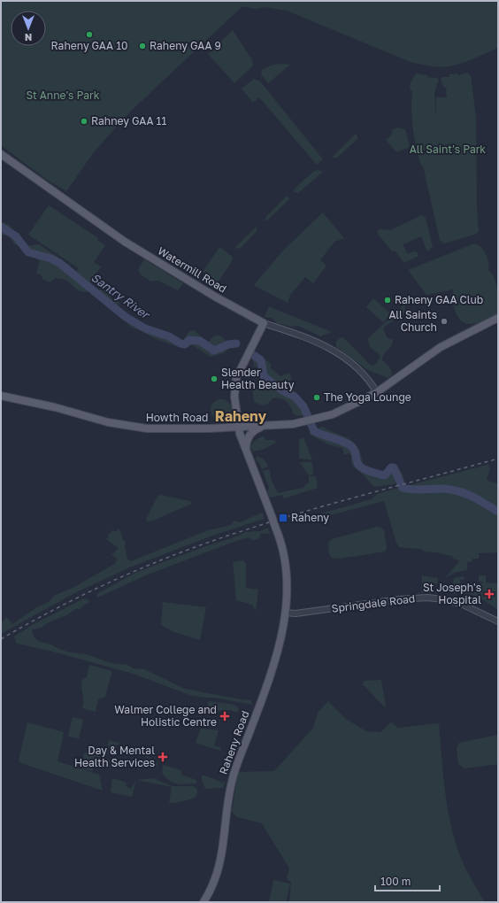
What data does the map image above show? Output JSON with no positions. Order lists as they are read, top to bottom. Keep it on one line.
{"streets":{"main road":["Watermill Road","Howth Road","Raheny Road"],"street":["Springdale Road"]},"crossings":[["Watermill Road","Howth Road"],["Watermill Road","Raheny Road"],["Howth Road","Raheny Road"],["Springdale Road","Raheny Road"]],"districts":["Raheny"],"water":["Santry River"],"parks":["St Anne's Park","All Saint's Park"],"places":{"other":["Raheny GAA 10","Raheny GAA 9","Rahney GAA 11","Raheny GAA Club","All Saints Church","Slender Health Beauty","The Yoga Lounge"],"transit":["Raheny"],"health":["St Joseph's Hospital","Walmer College and Holistic Centre","Day & Mental Health Services"]},"scale_bar":"100 m","north":"bottom"}
